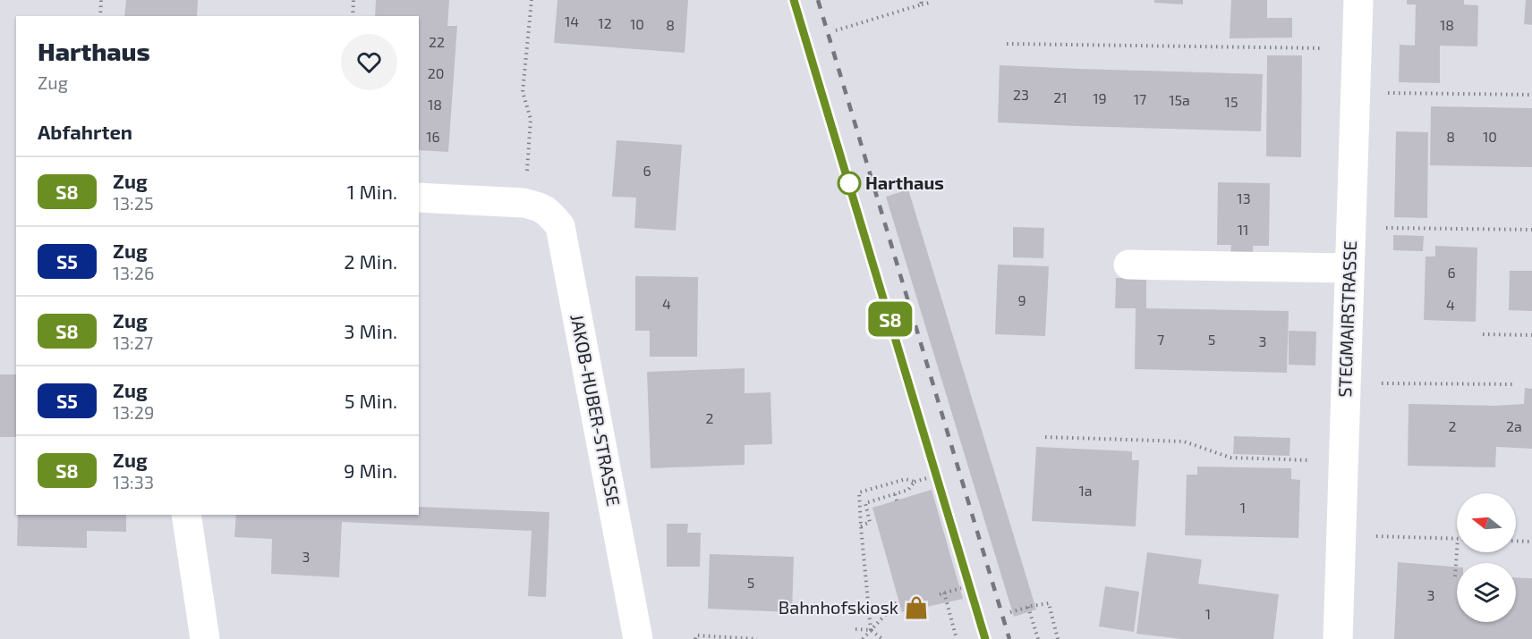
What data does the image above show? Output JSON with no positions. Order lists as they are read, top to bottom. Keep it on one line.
{"streets":{"street":["STEGMAIRSTRASSE","JAKOB-HUBER-STRASSE"]},"places":{"other":["Harthaus"],"shop":["Bahnhofskiosk"]},"house_numbers":["14","12","10","8","18","22","20","23","21","19","17","15a","15","18","16","8","10","6","13","11","6","9","4","4","7","5","3","2","2","2a","1a","1","3","5","3","1"],"north":"left","page":{"on_map":"S8","heading":[["Harthaus","Zug"],"Abfahrten"],"list":[{"mark":"S8","name":"Zug","note":"13:25","value":"1 Min."},{"mark":"S5","name":"Zug","note":"13:26","value":"2 Min."},{"mark":"S8","name":"Zug","note":"13:27","value":"3 Min."},{"mark":"S5","name":"Zug","note":"13:29","value":"5 Min."},{"mark":"S8","name":"Zug","note":"13:33","value":"9 Min."}]}}
